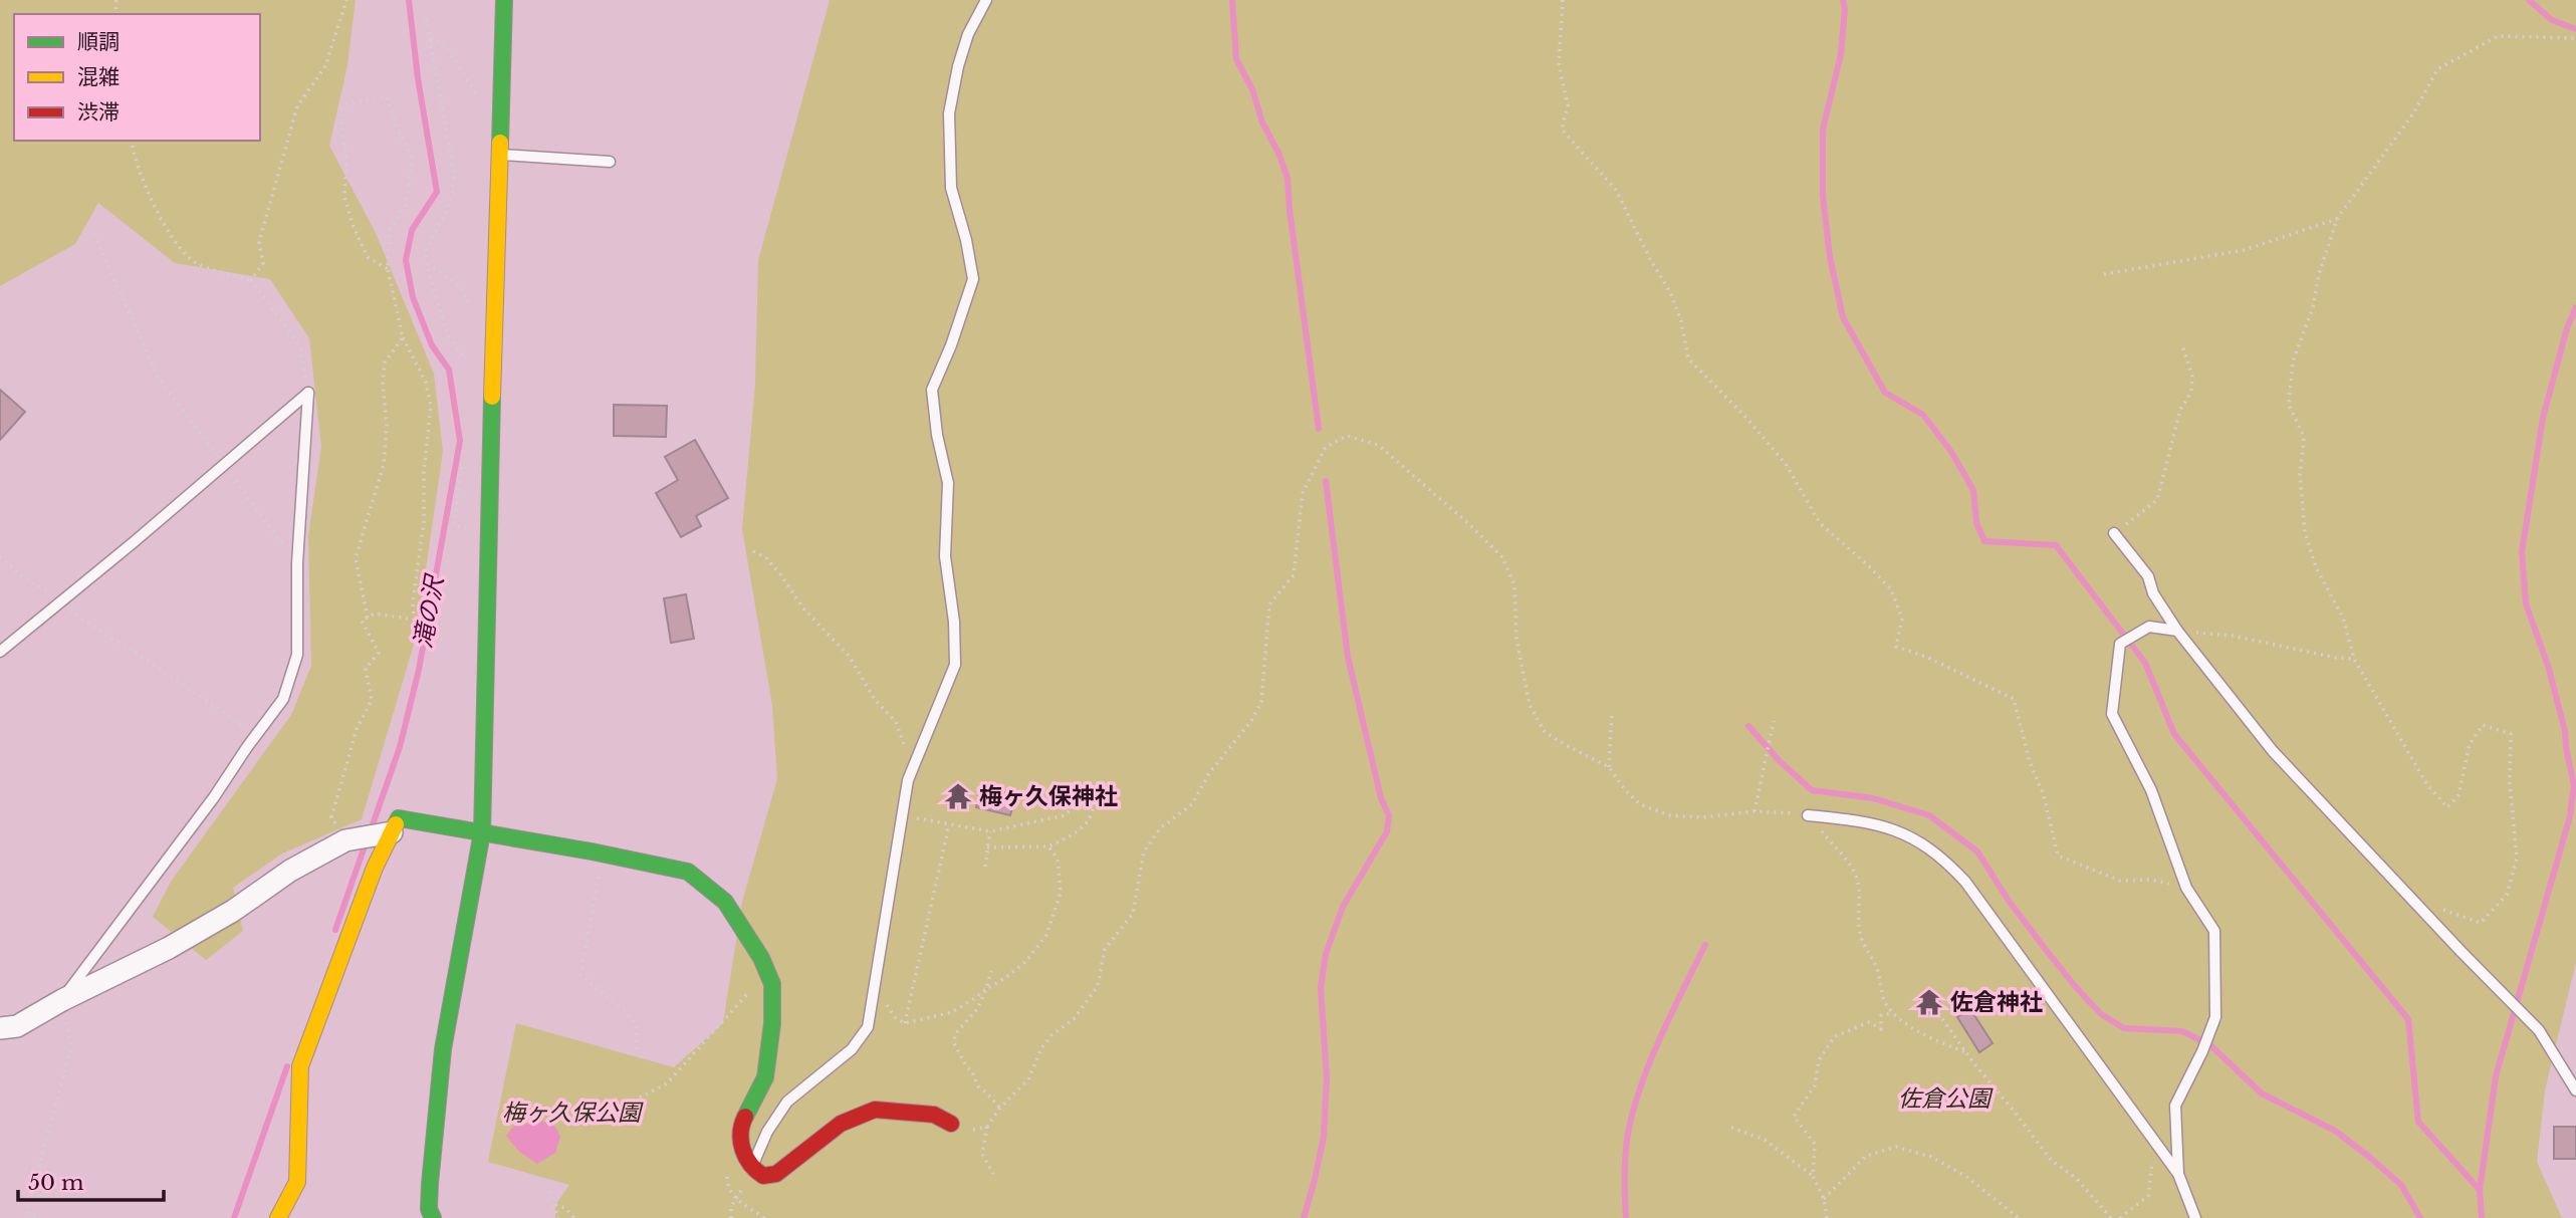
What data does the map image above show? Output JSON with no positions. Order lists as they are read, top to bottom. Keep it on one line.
{"water":["滝の沢"],"parks":["佐倉公園","梅ヶ久保公園"],"places":{"temple":["梅ヶ久保神社","佐倉神社"]},"legend":["順調","混雑","渋滞"],"scale_bar":"50 m"}
